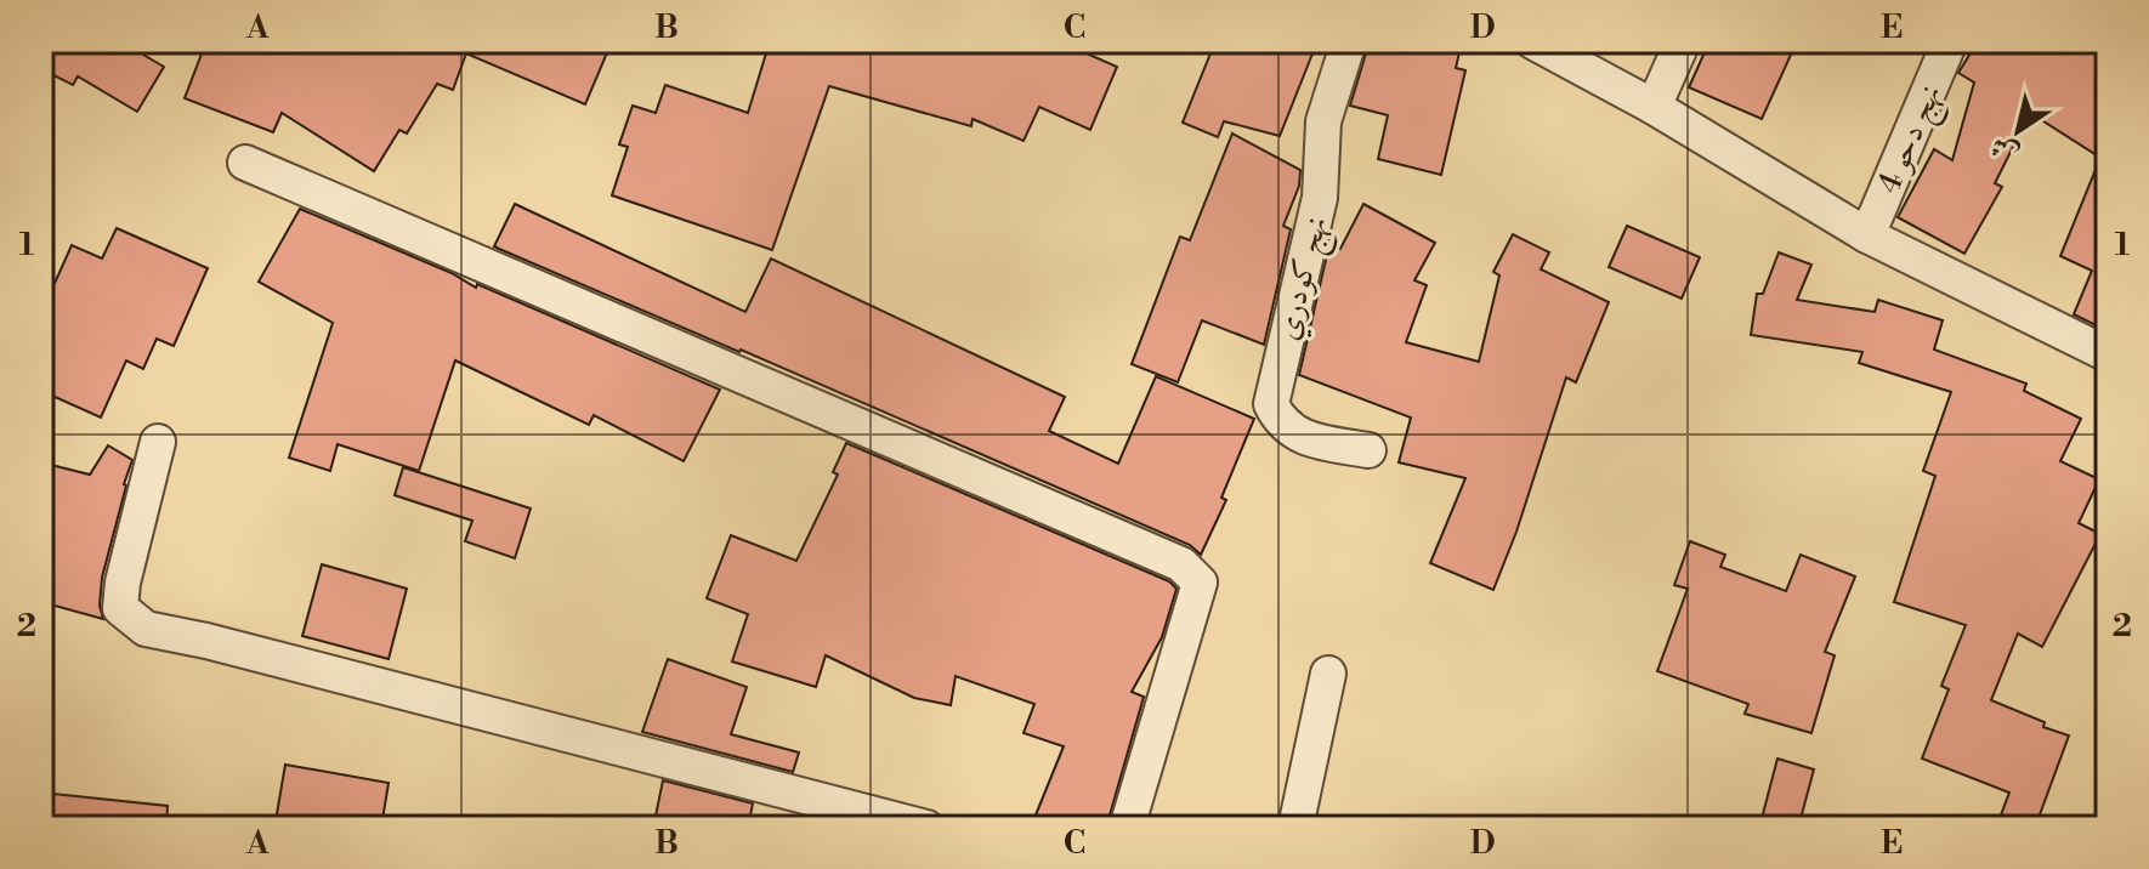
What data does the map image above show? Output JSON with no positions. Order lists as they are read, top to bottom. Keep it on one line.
{"streets":{"street":["نهج دحو 4","نهج كودري"]},"north":"bottom left","grid":{"columns":["A","B","C","D","E"],"rows":["1","2"]}}
